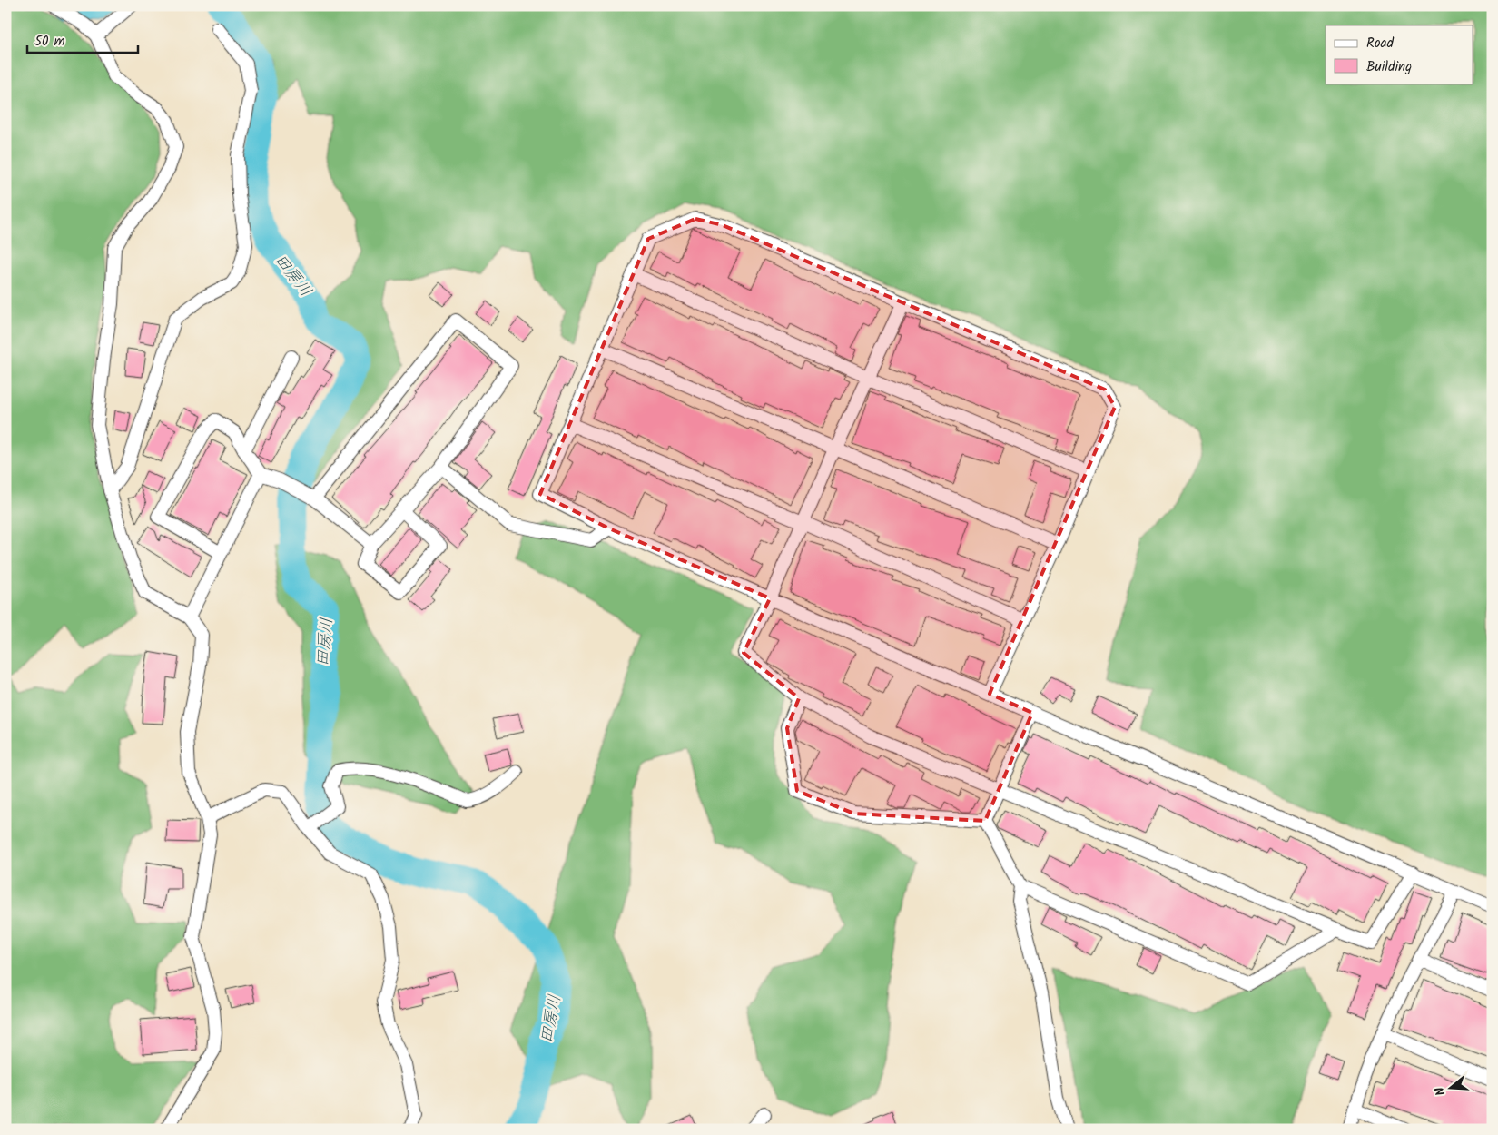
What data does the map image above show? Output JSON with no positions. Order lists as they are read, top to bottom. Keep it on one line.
{"water":["田房川"],"legend":["Road","Building"],"scale_bar":"50 m","north":"left"}
